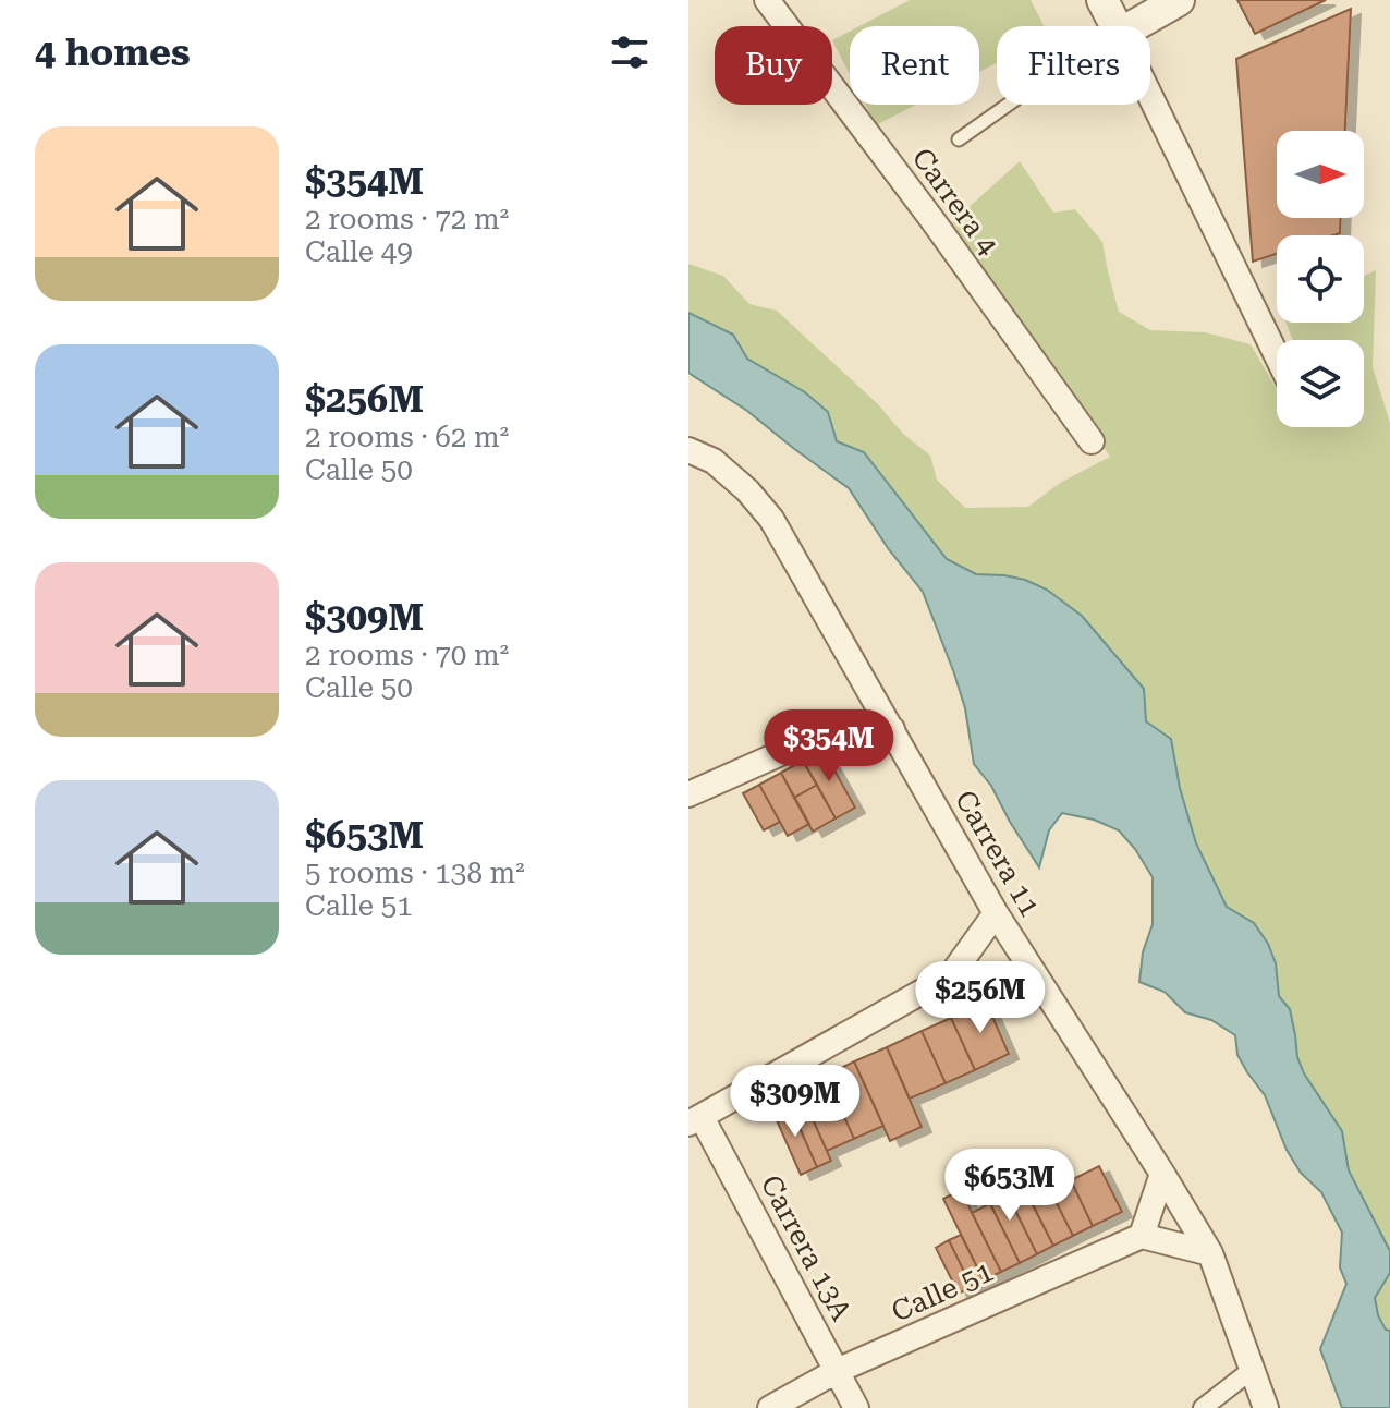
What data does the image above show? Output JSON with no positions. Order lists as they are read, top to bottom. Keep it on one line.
{"streets":{"street":["Carrera 4","Carrera 11","Carrera 13A","Calle 51"]},"crossings":[["Carrera 13A","Calle 51"]],"north":"right","page":{"heading":"4 homes","chip":["Buy","Rent","Filters"],"list":[{"name":"$354M","note":"2 rooms · 72 m² · Calle 49"},{"name":"$256M","note":"2 rooms · 62 m² · Calle 50"},{"name":"$309M","note":"2 rooms · 70 m² · Calle 50"},{"name":"$653M","note":"5 rooms · 138 m² · Calle 51"}],"price":["$354M","$256M","$309M","$653M"]}}
